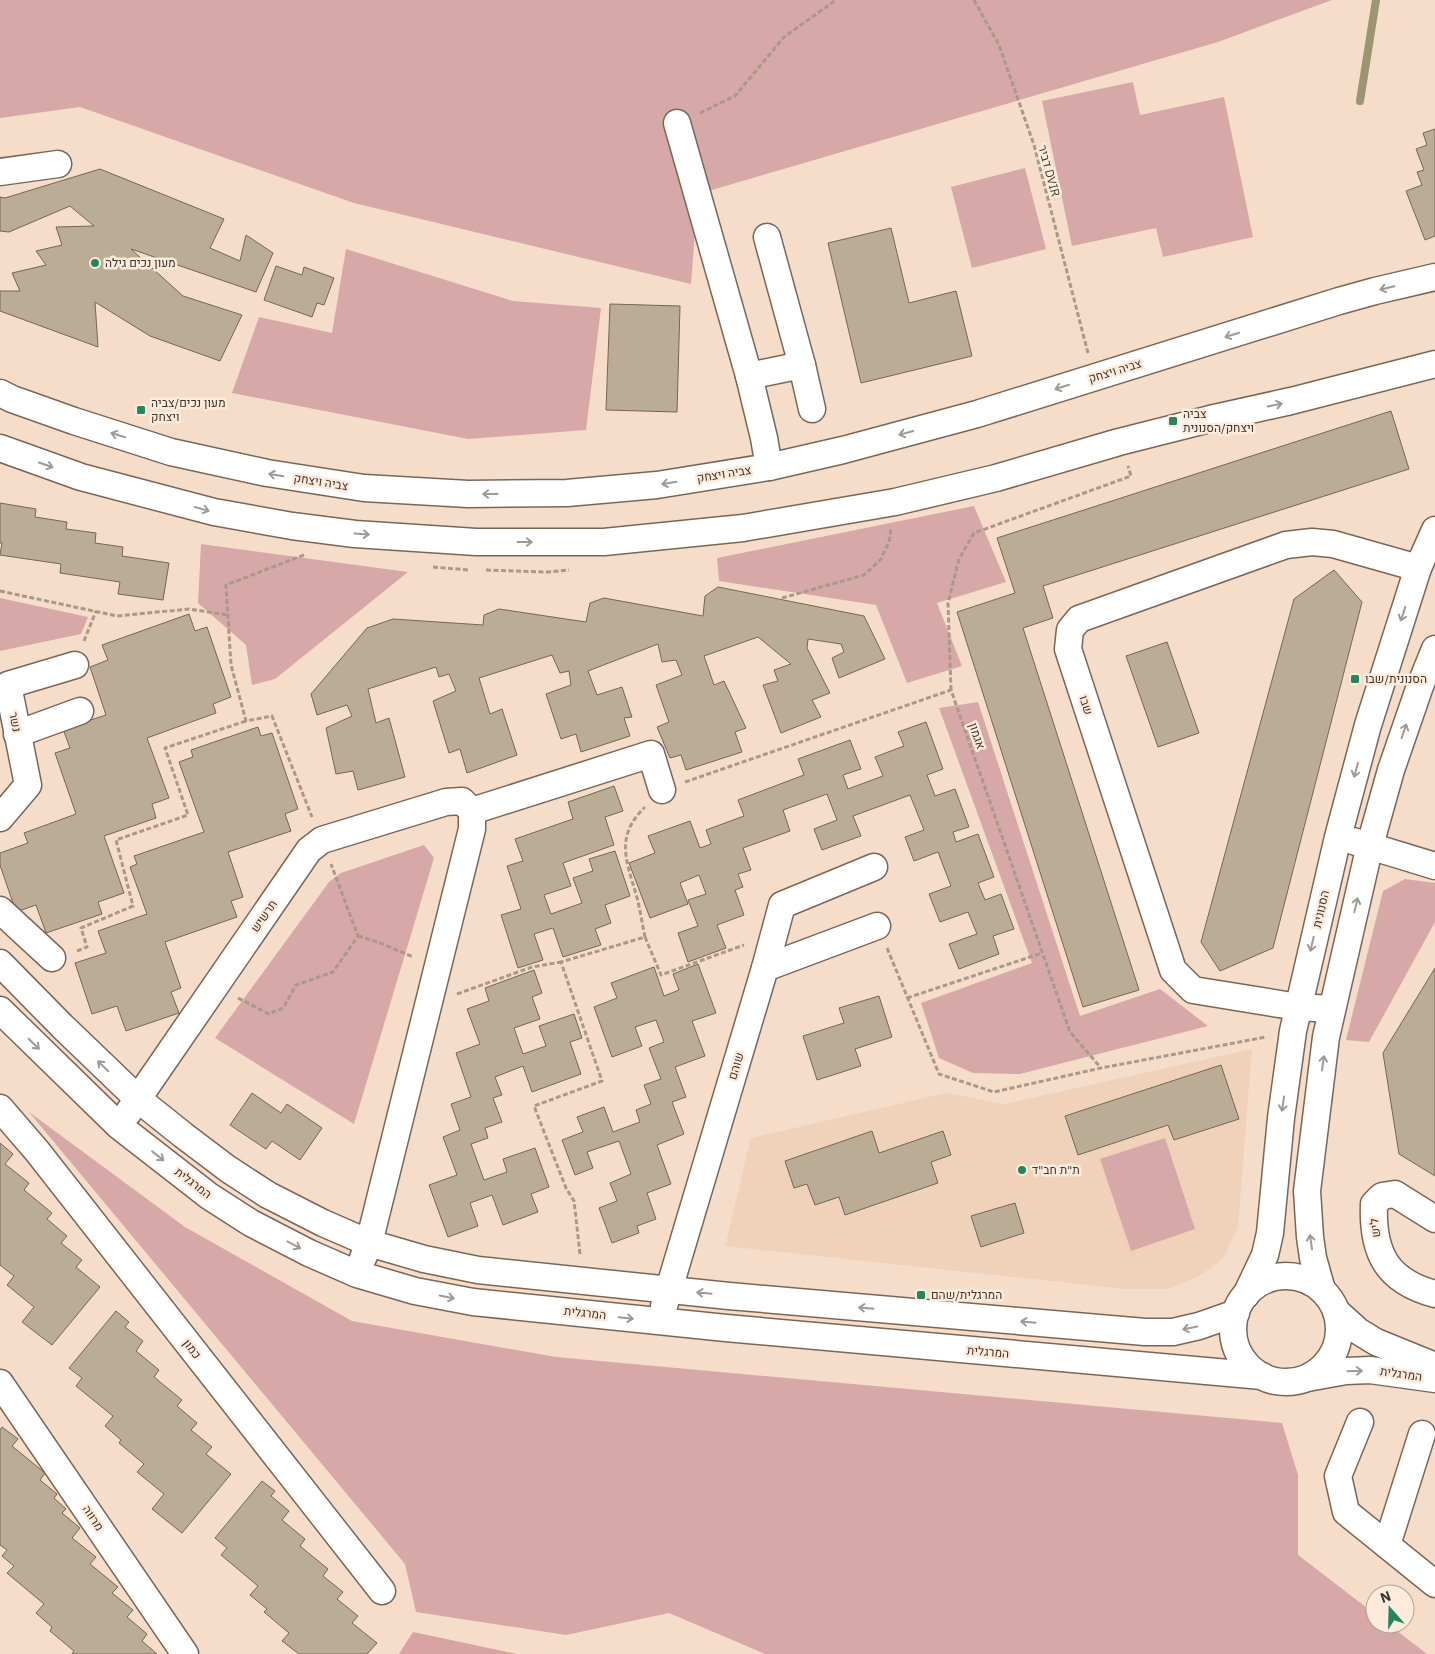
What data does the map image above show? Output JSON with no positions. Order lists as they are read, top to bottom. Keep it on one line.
{"streets":{"street":["צביה ויצחק","שבו","נשר","הסנונית","תרשיש","שוהם","המרגלית","ליש","כמון","מרווה"],"path":["דביר DVIR","אגמון"]},"crossings":[["שבו","הסנונית"],["הסנונית","המרגלית"],["תרשיש","המרגלית"],["שוהם","המרגלית"]],"places":{"other":["מעון נכים גילה","ת\"ת חב\"ד"],"transit":["מעון נכים/צביה ויצחק","צביה ויצחק/הסנונית","הסנונית/שבו","המרגלית/שהם"]},"north":"top"}
